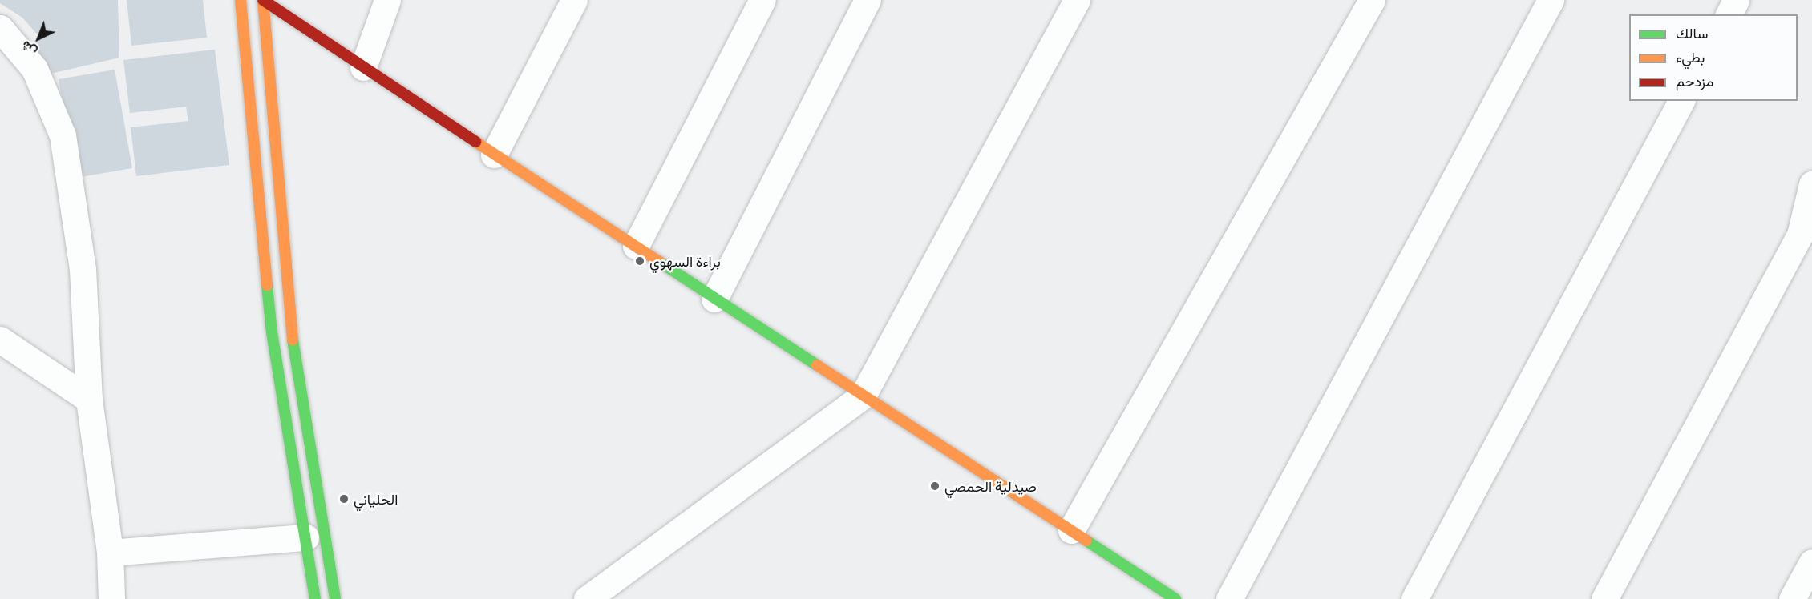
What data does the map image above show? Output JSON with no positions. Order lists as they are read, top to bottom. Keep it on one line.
{"places":["براءة السهوي","صيدلية الحمصي","الحلياني"],"legend":["سالك","بطيء","مزدحم"],"north":"bottom left"}
